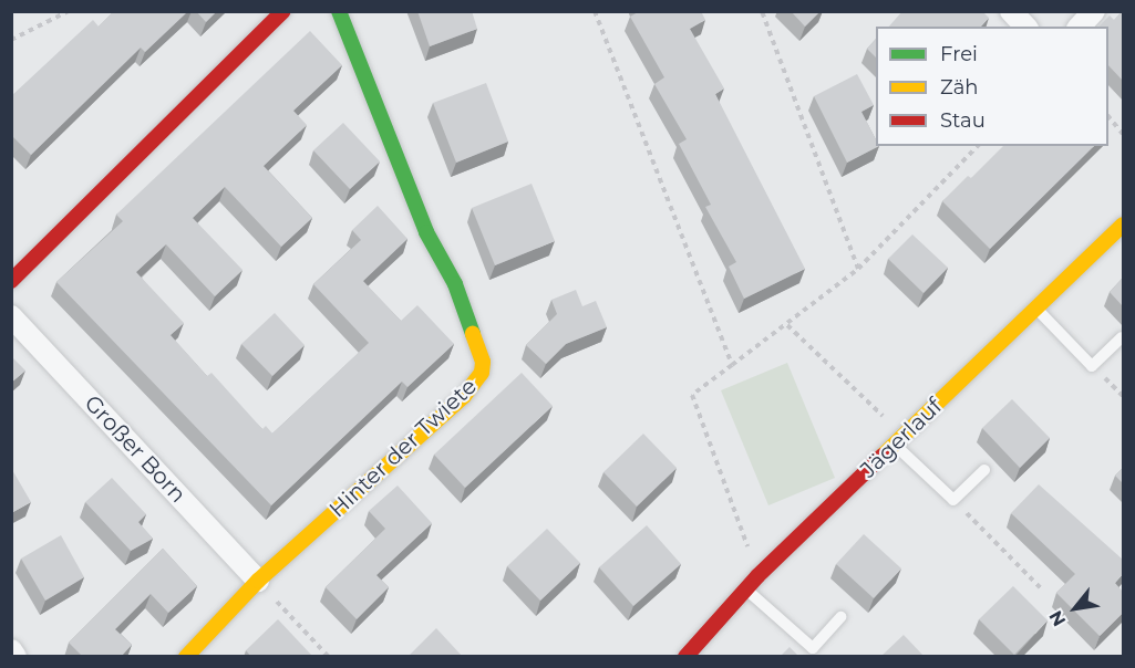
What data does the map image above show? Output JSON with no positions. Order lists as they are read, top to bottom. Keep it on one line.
{"streets":{"street":["Jägerlauf","Hinter der Twiete","Großer Born"]},"crossings":[["Hinter der Twiete","Großer Born"]],"legend":["Frei","Zäh","Stau"],"north":"bottom left"}
